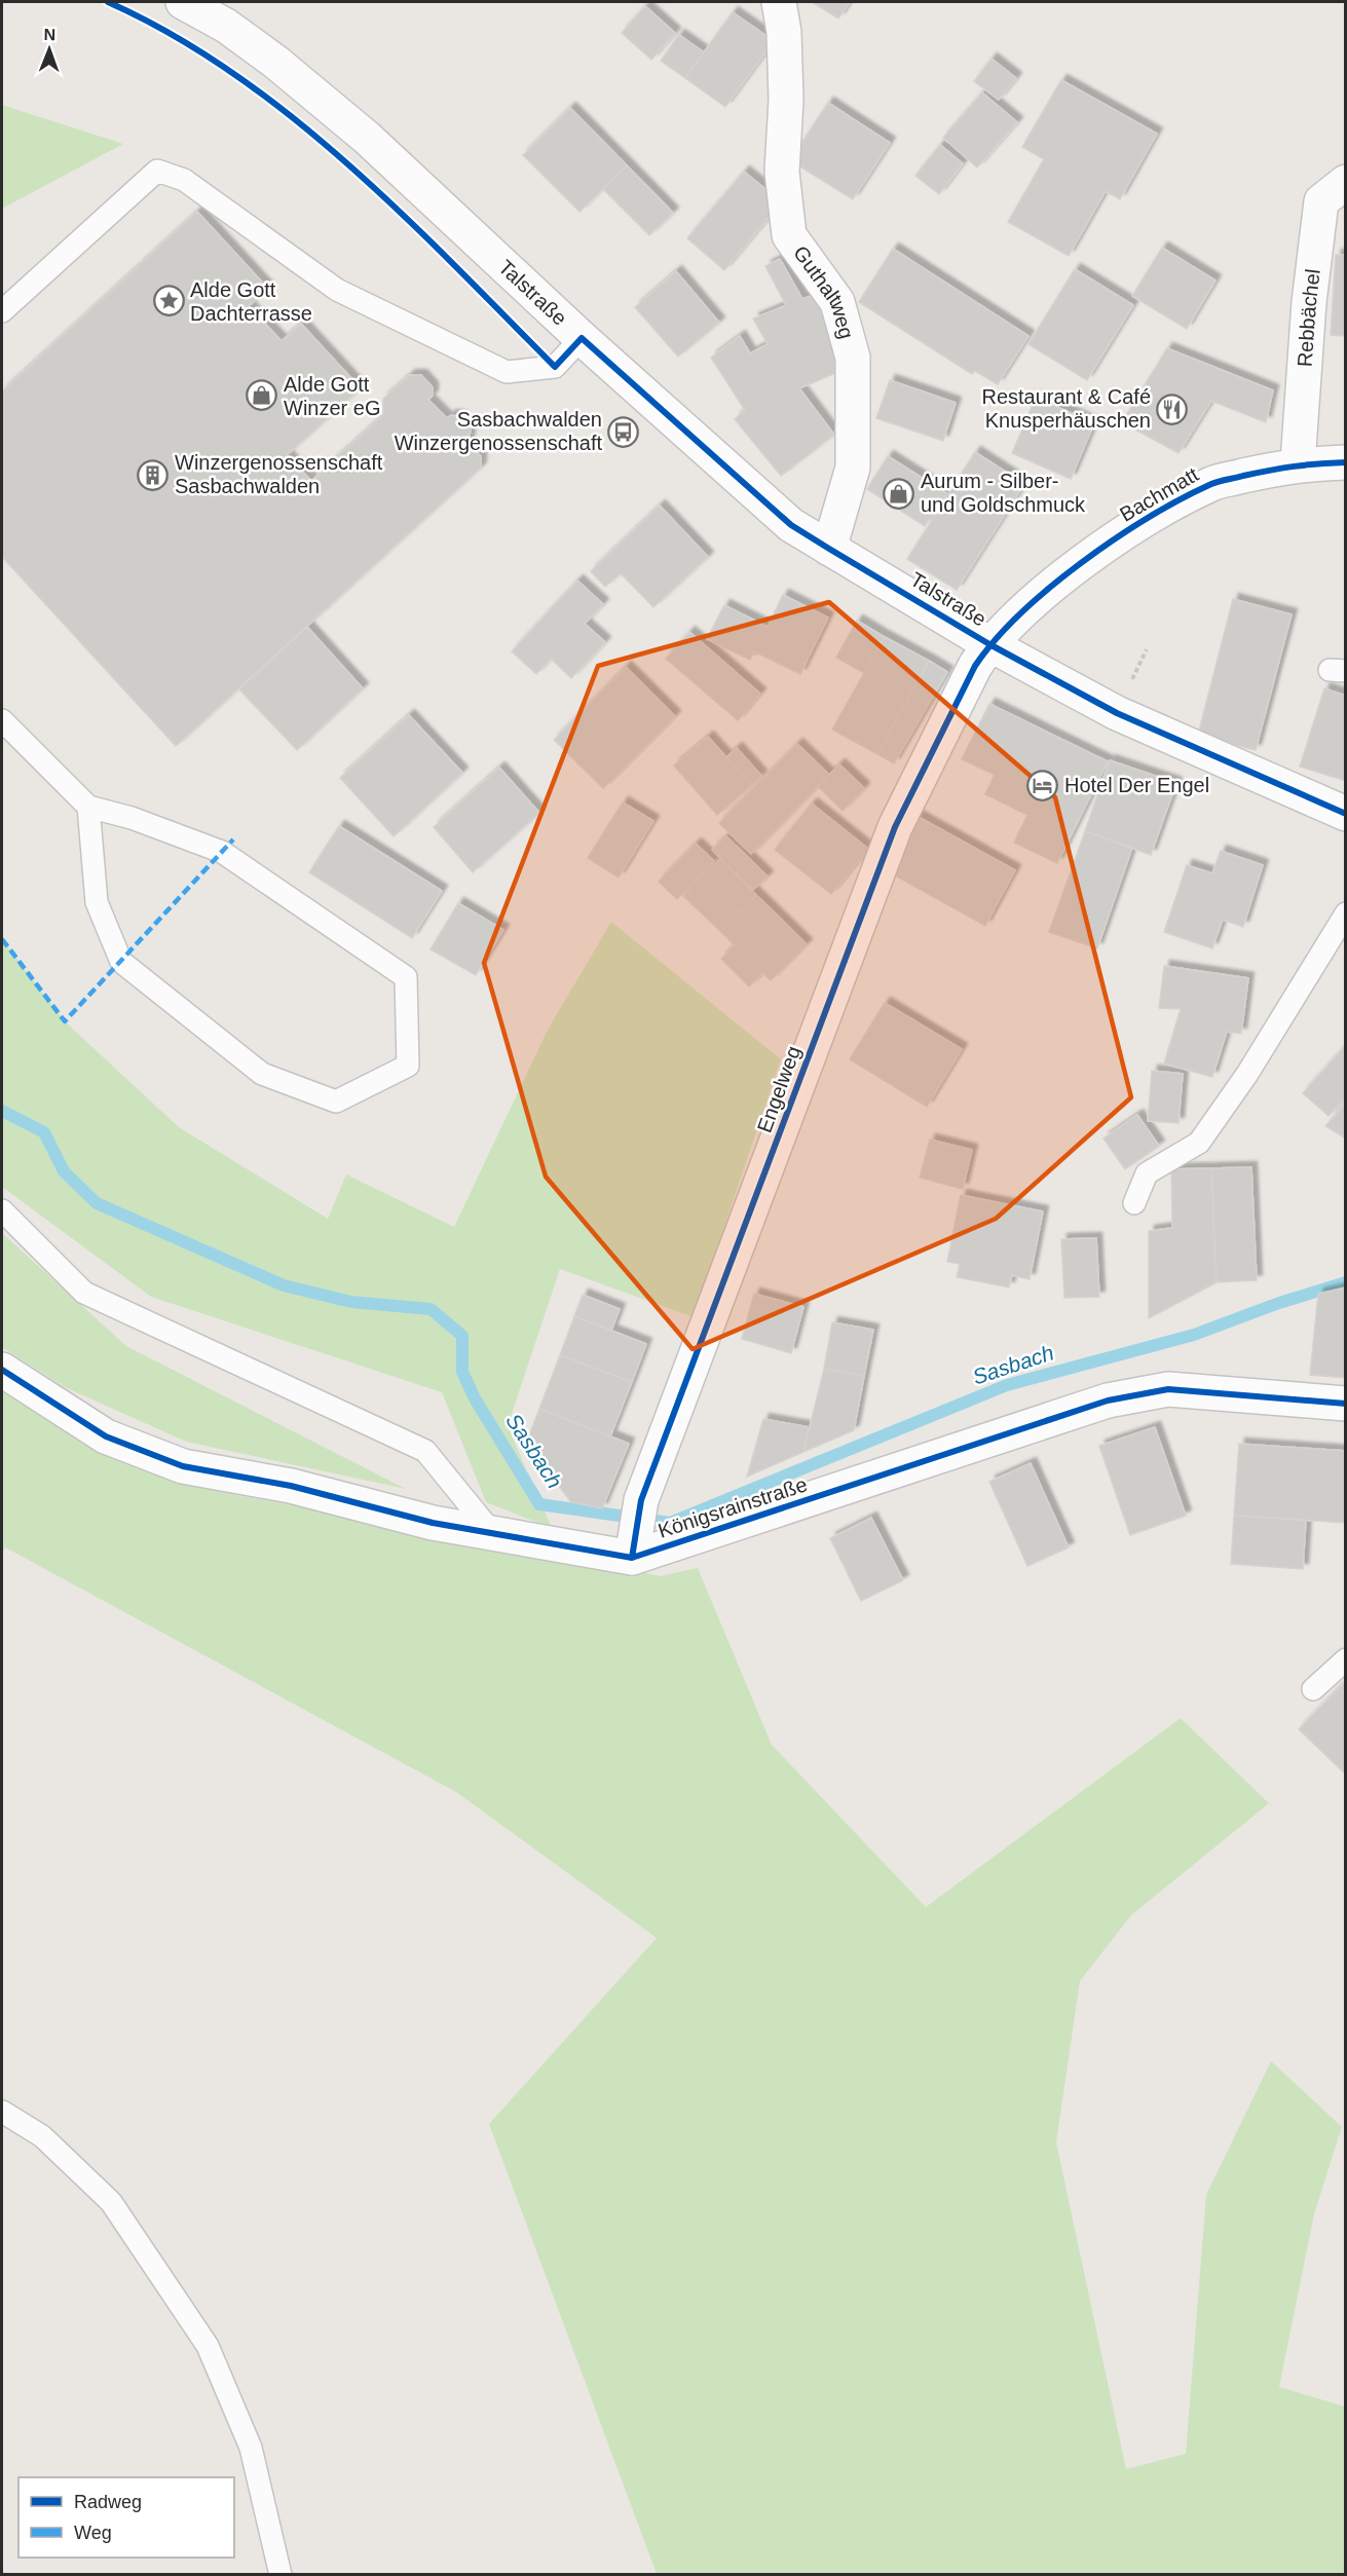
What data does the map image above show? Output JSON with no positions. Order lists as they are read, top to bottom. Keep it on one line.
{"streets":{"street":["Talstraße","Guthaltweg","Rebbächel","Bachmatt","Engelweg","Königsrainstraße"]},"crossings":[["Talstraße","Guthaltweg"],["Talstraße","Bachmatt"],["Talstraße","Engelweg"],["Rebbächel","Bachmatt"],["Bachmatt","Engelweg"],["Engelweg","Königsrainstraße"]],"water":["Sasbach"],"places":{"place":["Alde Gott Dachterrasse"],"shop":["Alde Gott Winzer eG","Aurum - Silber- und Goldschmuck"],"restaurant":["Restaurant & Café Knusperhäuschen"],"bus stop":["Sasbachwalden Winzergenossenschaft"],"building":["Winzergenossenschaft Sasbachwalden"],"hotel":["Hotel Der Engel"]},"legend":["Radweg","Weg"],"north":"top"}
